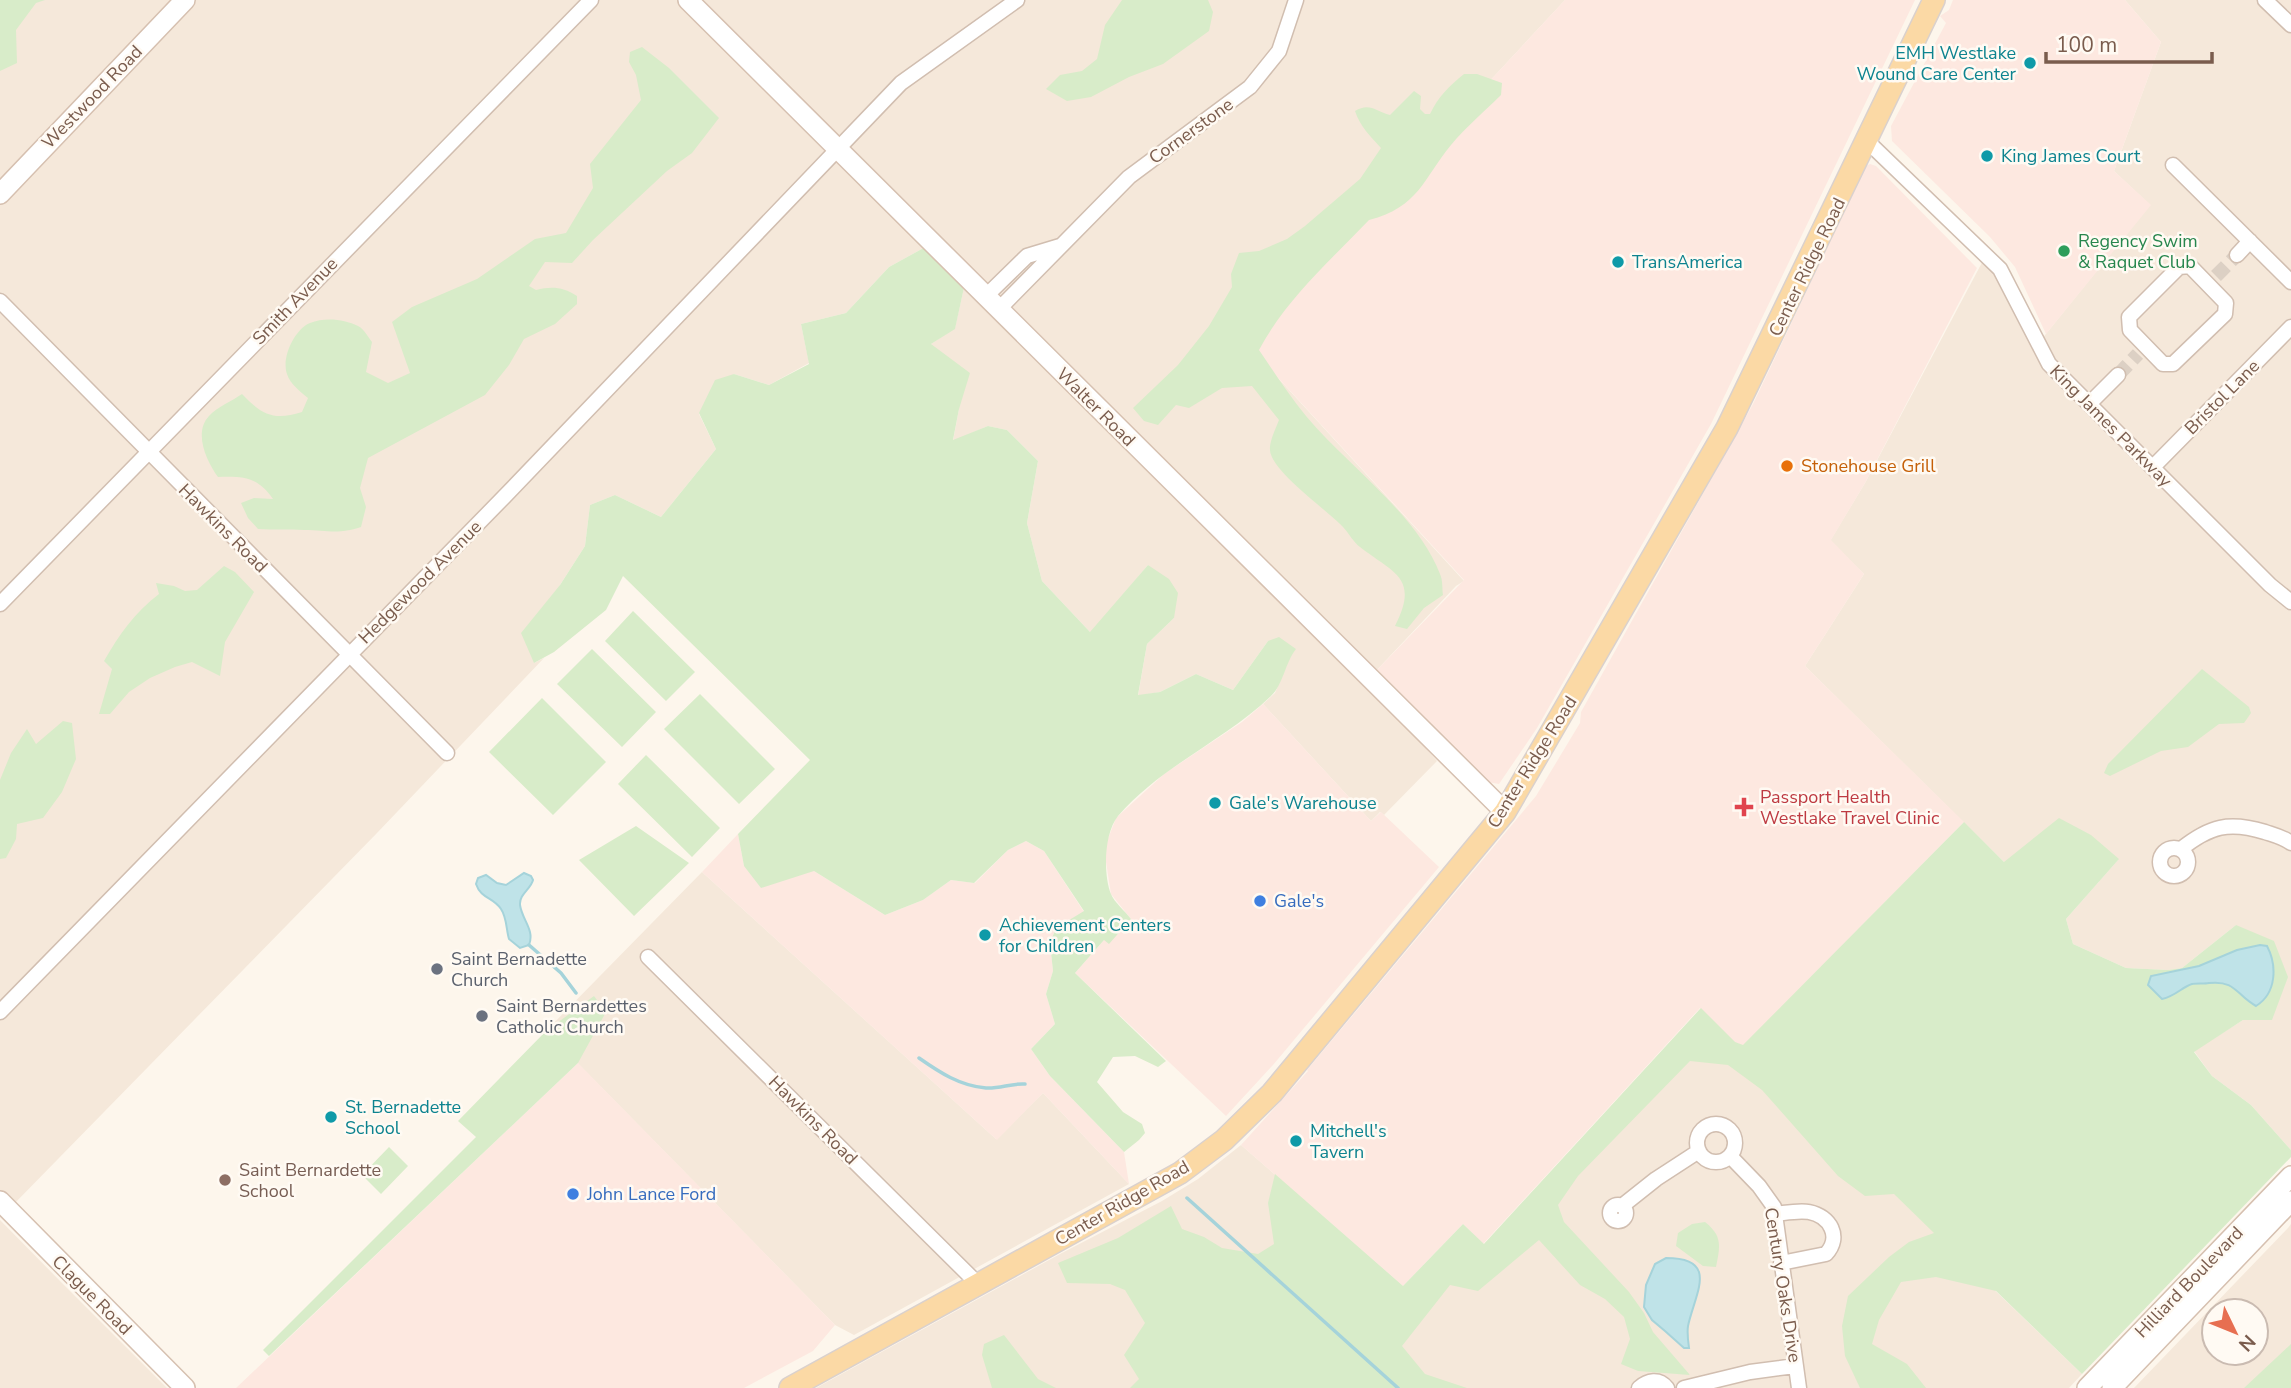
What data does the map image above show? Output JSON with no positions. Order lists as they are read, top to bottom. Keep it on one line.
{"streets":{"main road":["Center Ridge Road"],"street":["Westwood Road","Cornerstone","Smith Avenue","Bristol Lane","Walter Road","King James Parkway","Hawkins Road","Hedgewood Avenue","Hilliard Boulevard","Century Oaks Drive","Clague Road"]},"crossings":[["Cornerstone","Walter Road"],["Center Ridge Road","Walter Road"],["Center Ridge Road","King James Parkway"],["Center Ridge Road","Hawkins Road"],["Smith Avenue","Hawkins Road"],["Bristol Lane","King James Parkway"],["Walter Road","Hedgewood Avenue"],["Hawkins Road","Hedgewood Avenue"]],"places":{"other":["EMH Westlake Wound Care Center","King James Court","Regency Swim & Raquet Club","TransAmerica","Stonehouse Grill","Gale's Warehouse","Gale's","Achievement Centers for Children","Saint Bernadette Church","Saint Bernardettes Catholic Church","St. Bernadette School","Mitchell's Tavern","Saint Bernardette School","John Lance Ford"],"health":["Passport Health Westlake Travel Clinic"]},"scale_bar":"100 m","north":"bottom right"}
